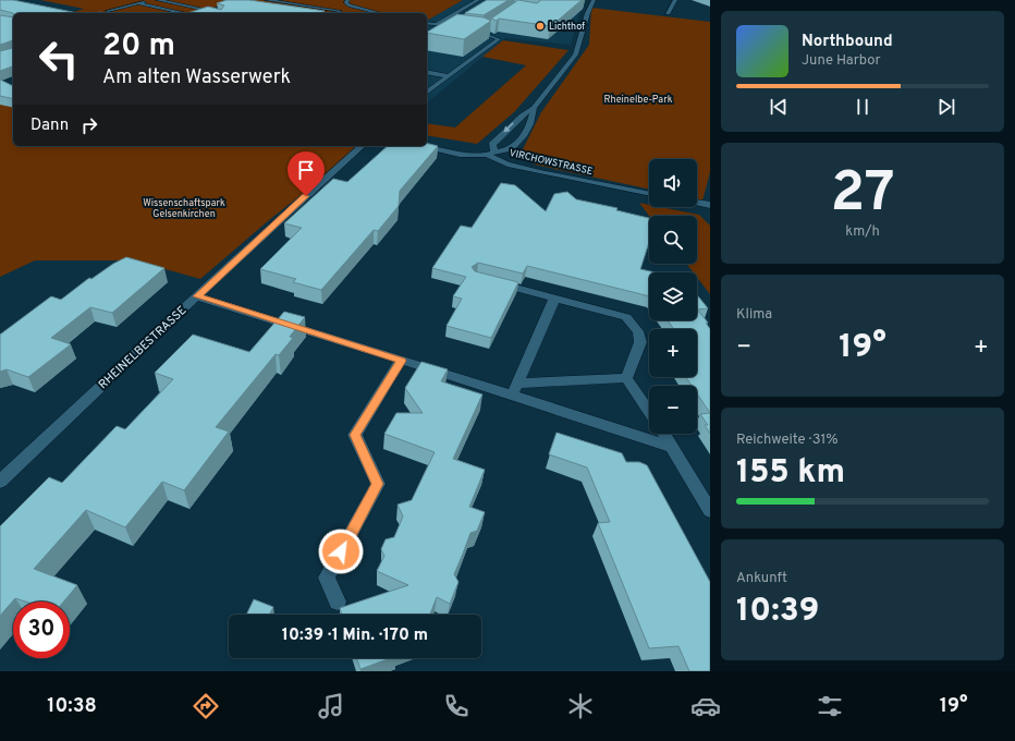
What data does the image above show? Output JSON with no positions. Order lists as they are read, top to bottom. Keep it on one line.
{"streets":{"street":["VIRCHOWSTRASSE","RHEINELBESTRASSE"]},"parks":["Rheinelbe-Park","Wissenschaftspark Gelsenkirchen"],"places":["Lichthof"],"page":{"turn":["20 m","Am alten Wasserwerk"],"song":["Northbound","June Harbor"],"then":"Dann","tile":[["27","km/h"],"Klima",["Reichweite · 31%","155 km"],["Ankunft","10:39"]],"map_buttons":["+","−"],"heat":["−","19°","+"],"limit":"30","trip":"10:39 · 1 Min. · 170 m","tabs":["10:38","19°"]}}
